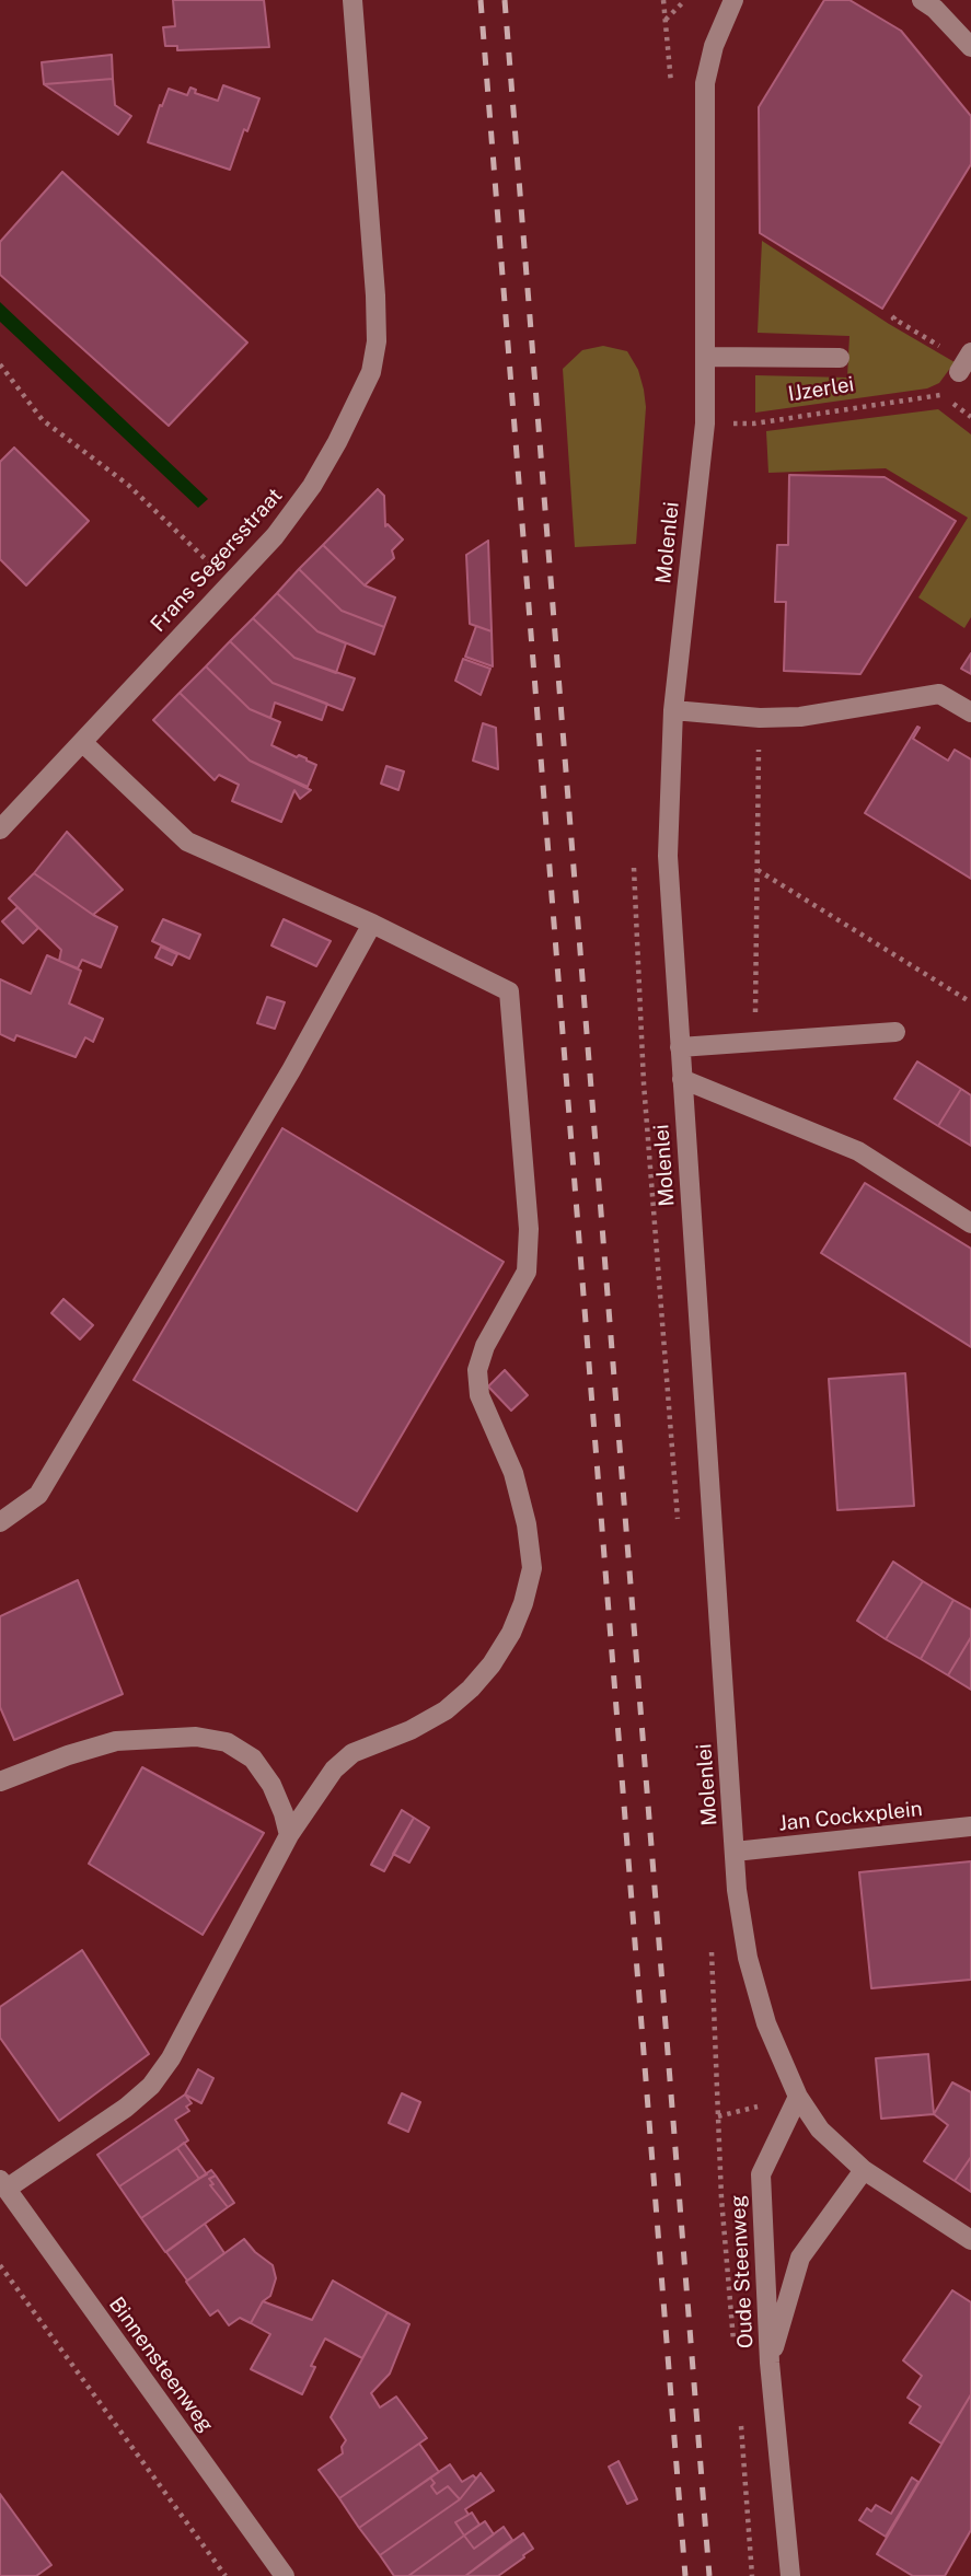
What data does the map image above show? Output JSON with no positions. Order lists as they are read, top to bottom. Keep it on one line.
{"streets":{"street":["Molenlei","Frans Segersstraat","Jan Cockxplein","Oude Steenweg","Binnensteenweg"],"path":["IJzerlei"]},"crossings":[["IJzerlei","Molenlei"],["Molenlei","Jan Cockxplein"],["Molenlei","Oude Steenweg"]]}
